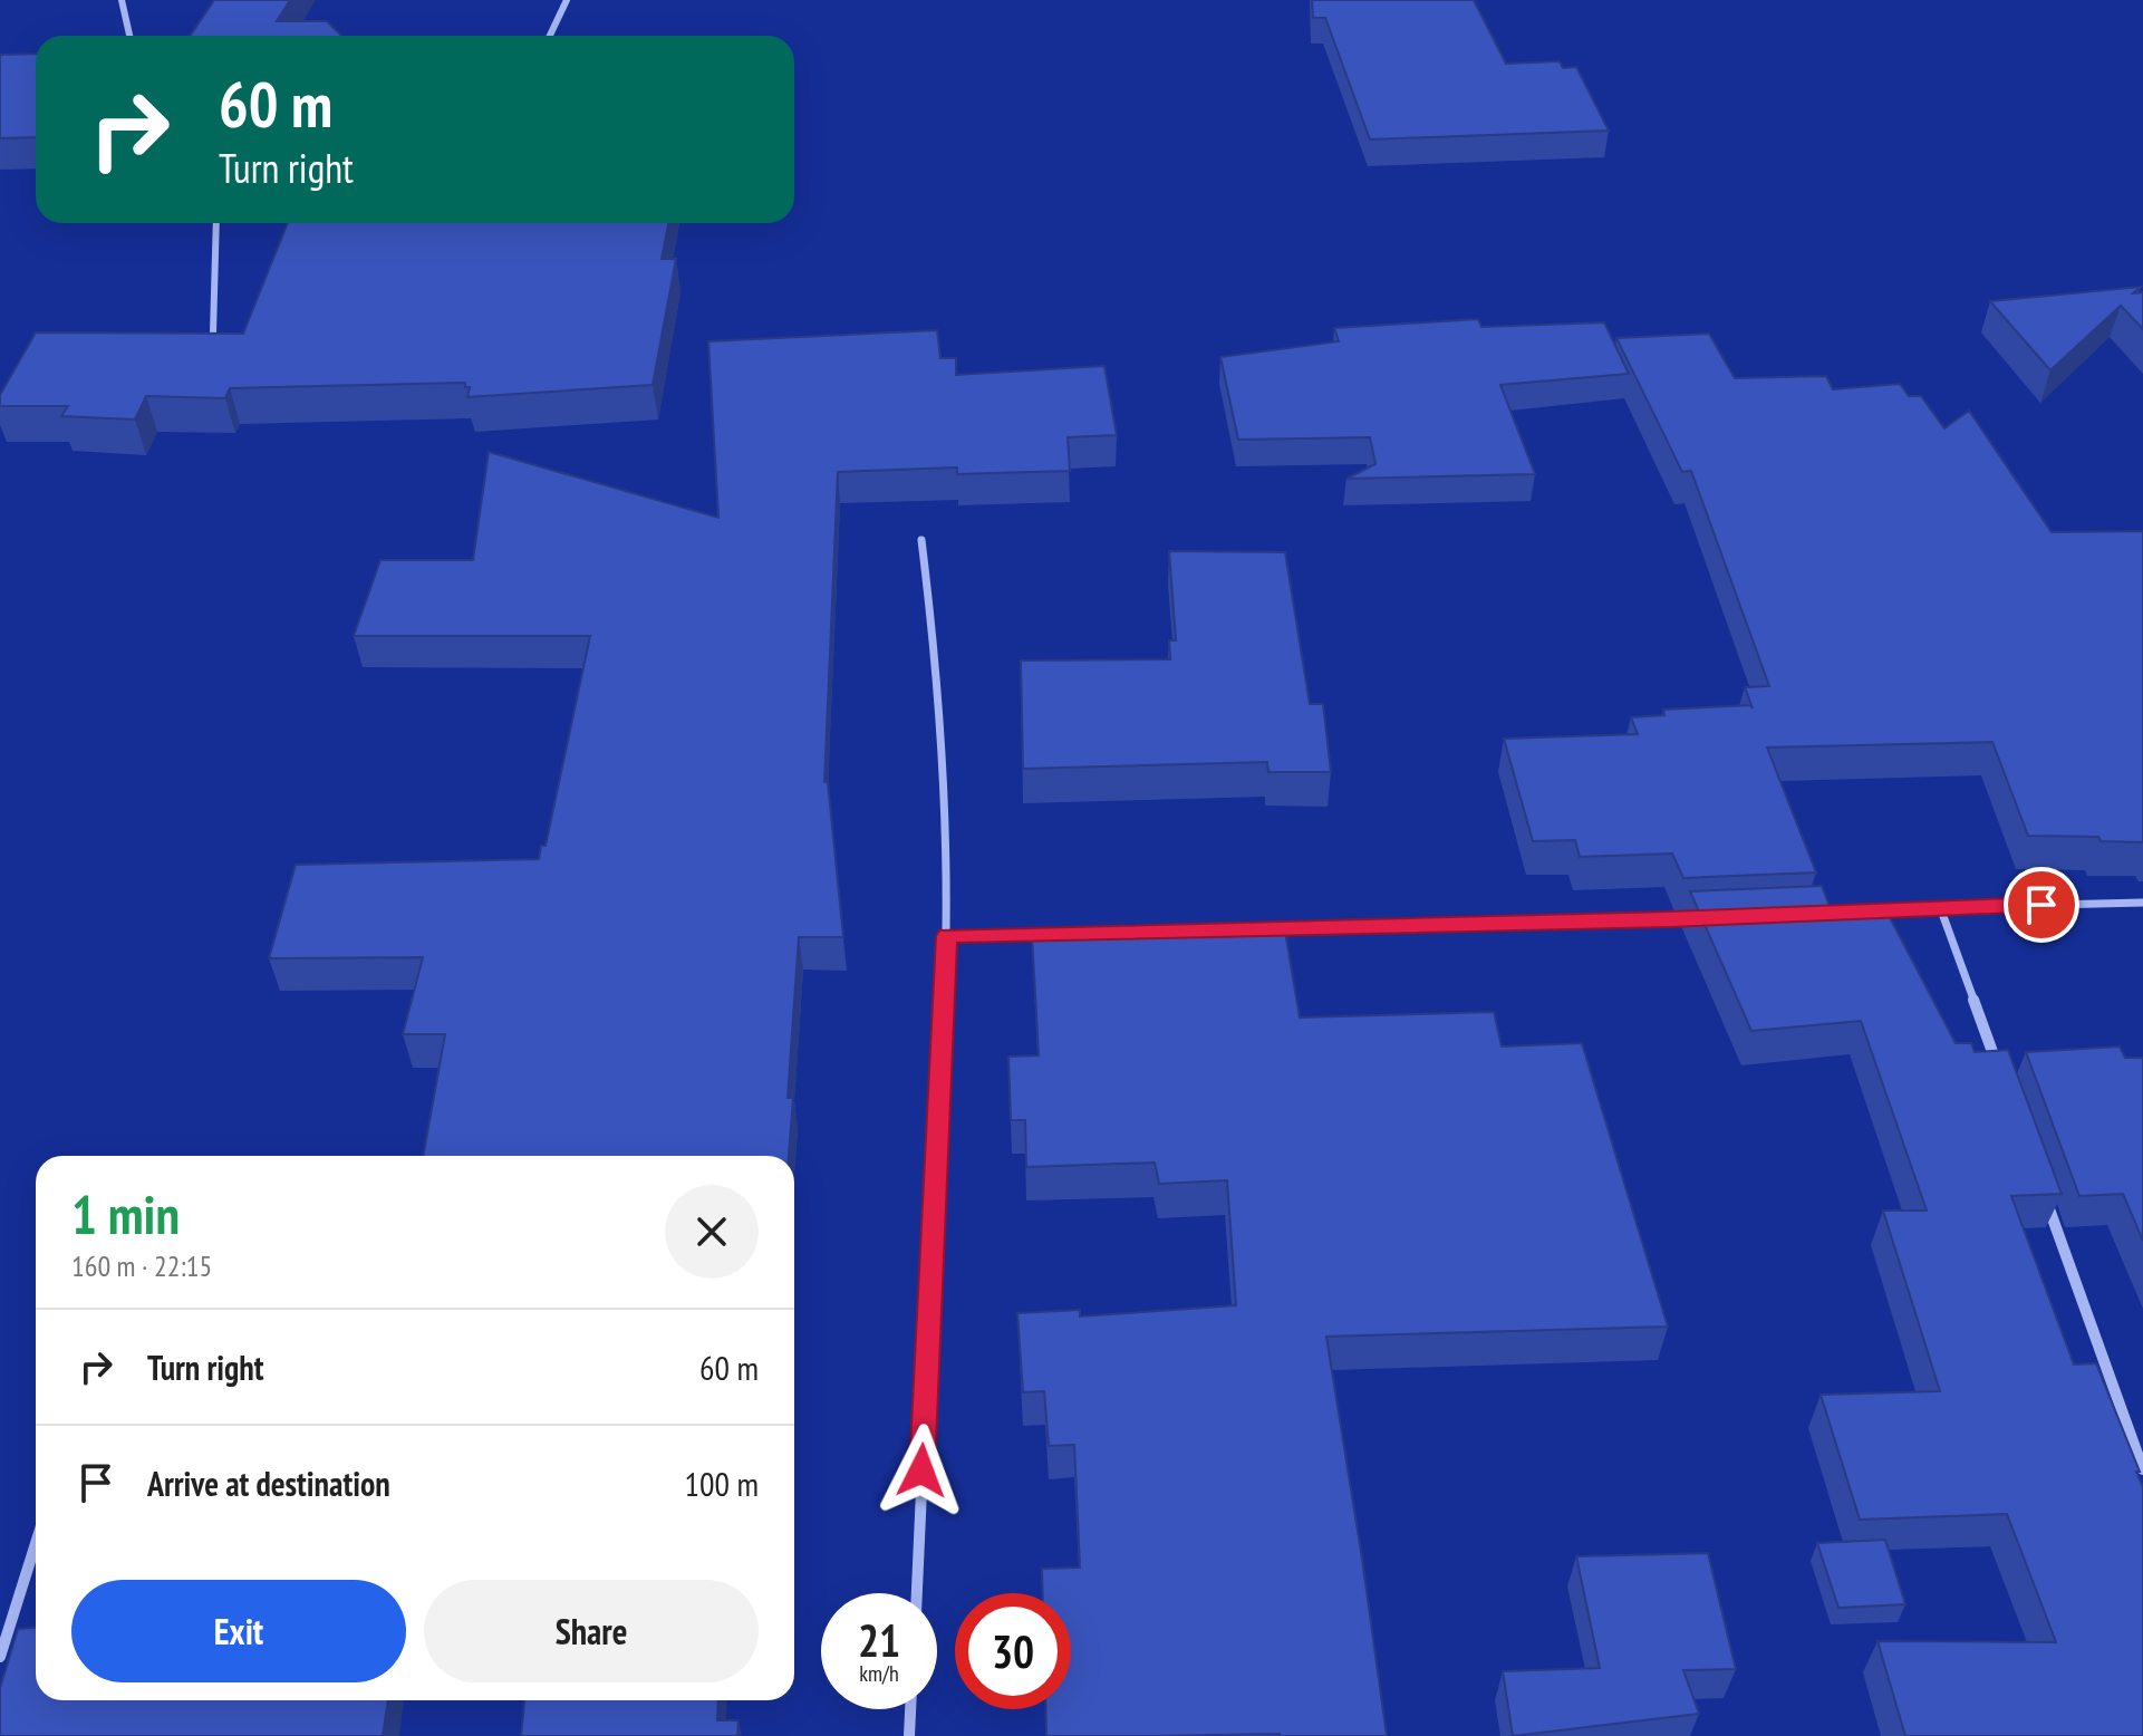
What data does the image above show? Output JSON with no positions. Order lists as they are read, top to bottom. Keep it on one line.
{"page":{"turn":["60 m","Turn right"],"heading":["1 min","160 m · 22:15"],"list":[{"name":"Turn right","value":"60 m"},{"name":"Arrive at destination","value":"100 m"}],"buttons":["Exit","Share"],"speed":"21 km/h","limit":"30"}}
